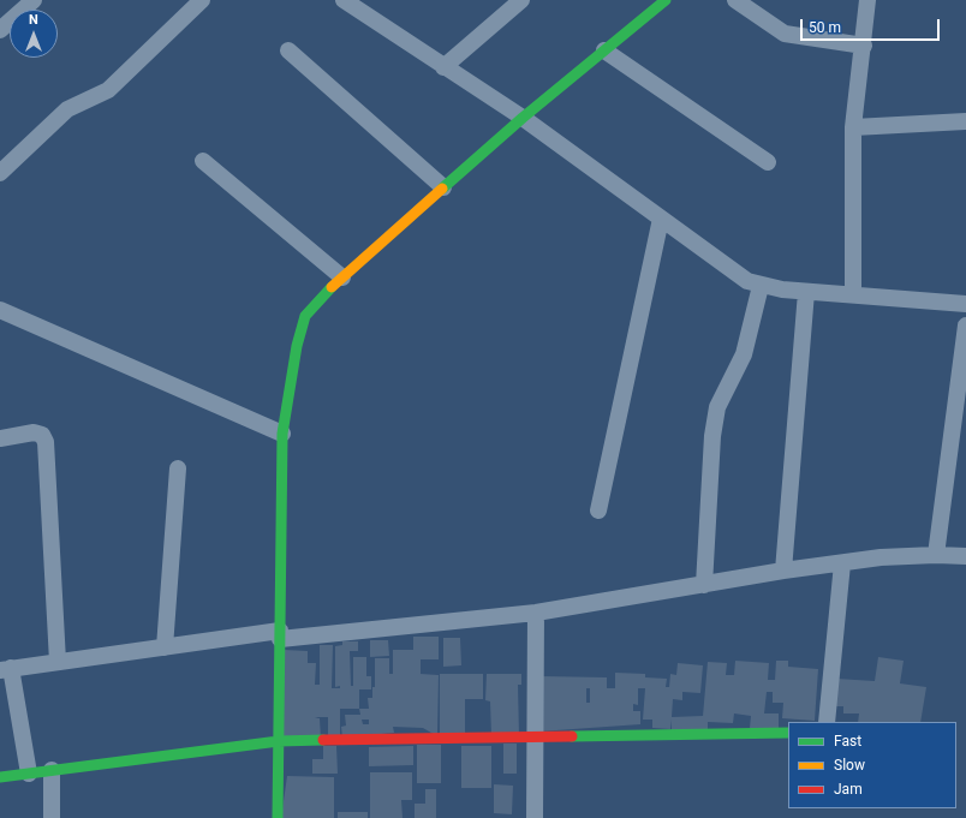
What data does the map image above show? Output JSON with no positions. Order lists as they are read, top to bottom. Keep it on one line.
{"legend":["Fast","Slow","Jam"],"scale_bar":"50 m","north":"top"}
